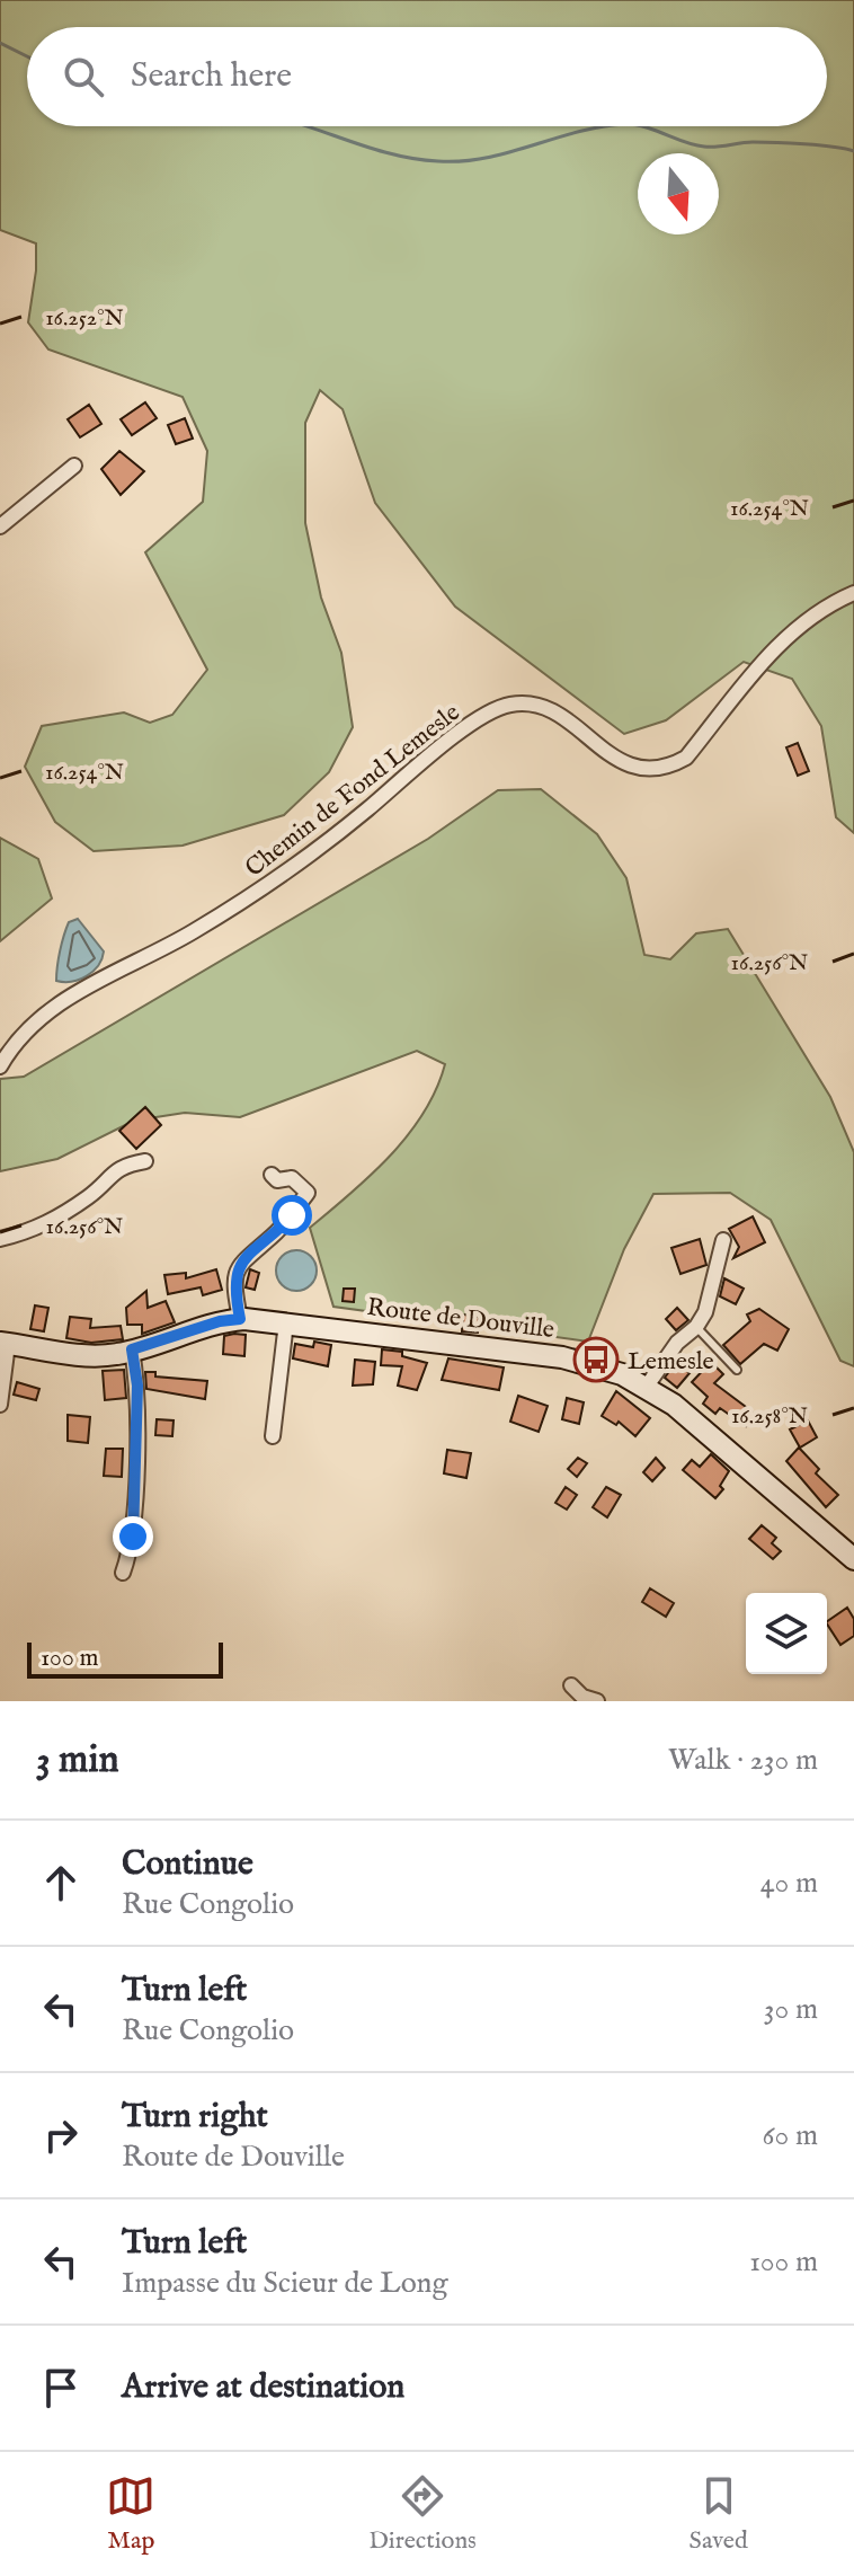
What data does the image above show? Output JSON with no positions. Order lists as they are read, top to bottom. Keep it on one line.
{"streets":{"main road":["Route de Douville"],"street":["Chemin de Fond Lemesle"]},"places":{"bus stop":["Lemesle"]},"scale_bar":"100 m","north":"bottom","page":{"search":"Search here","scale":"100 m","heading":["3 min","Walk · 230 m"],"list":[["Continue","Rue Congolio","40 m"],["Turn left","Rue Congolio","30 m"],["Turn right","Route de Douville","60 m"],["Turn left","Impasse du Scieur de Long","100 m"],"Arrive at destination"],"nav":["Map","Directions","Saved"]},"coordinates":["16.252°N","16.254°N","16.256°N","16.258°N"]}
